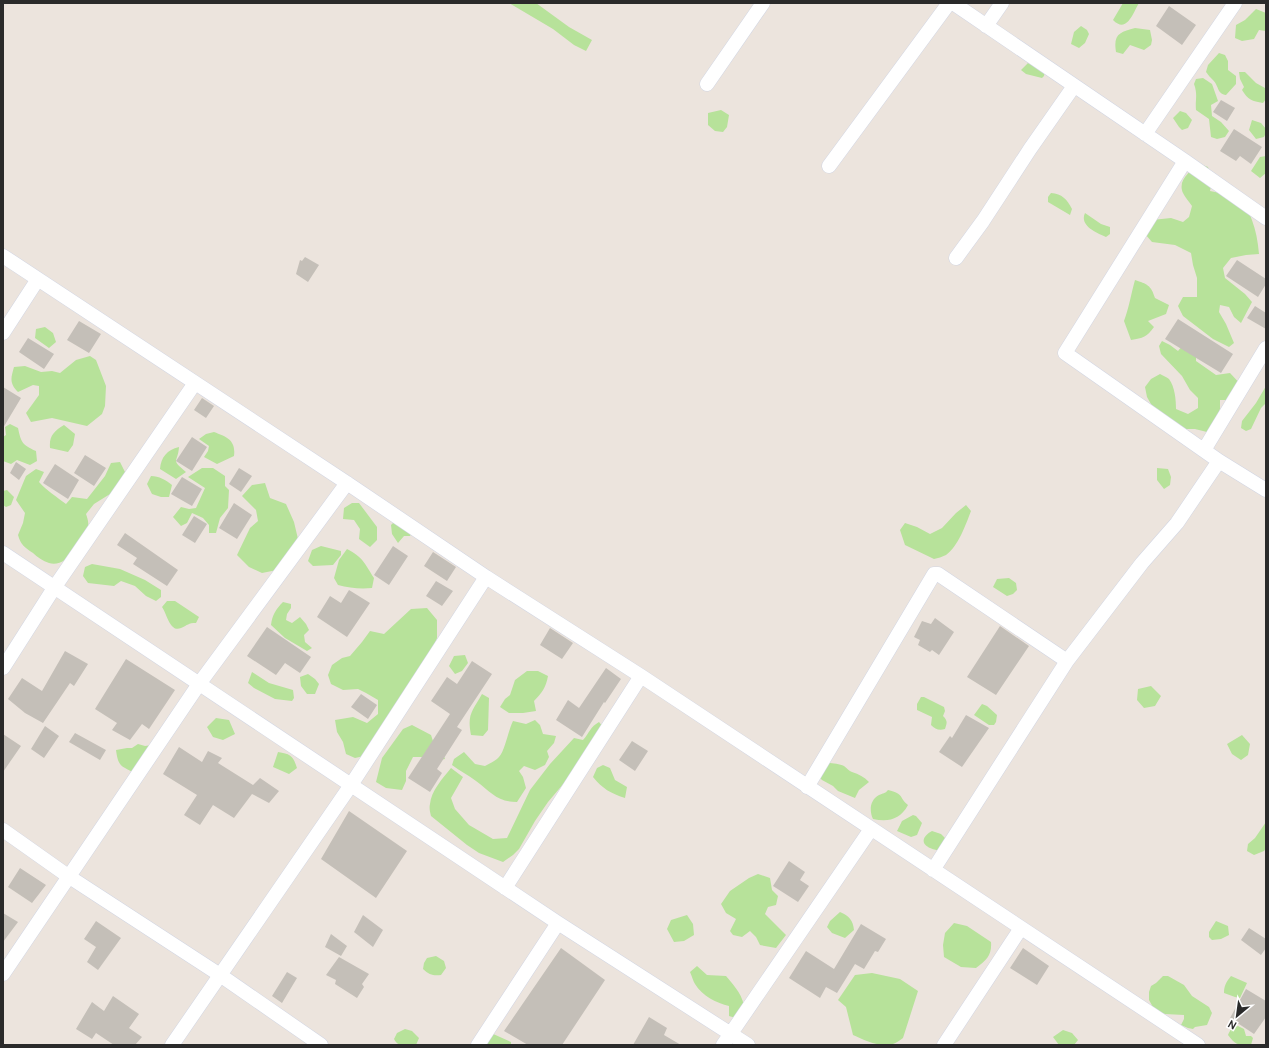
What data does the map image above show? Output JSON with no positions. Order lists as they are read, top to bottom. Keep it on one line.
{"north":"bottom left"}
